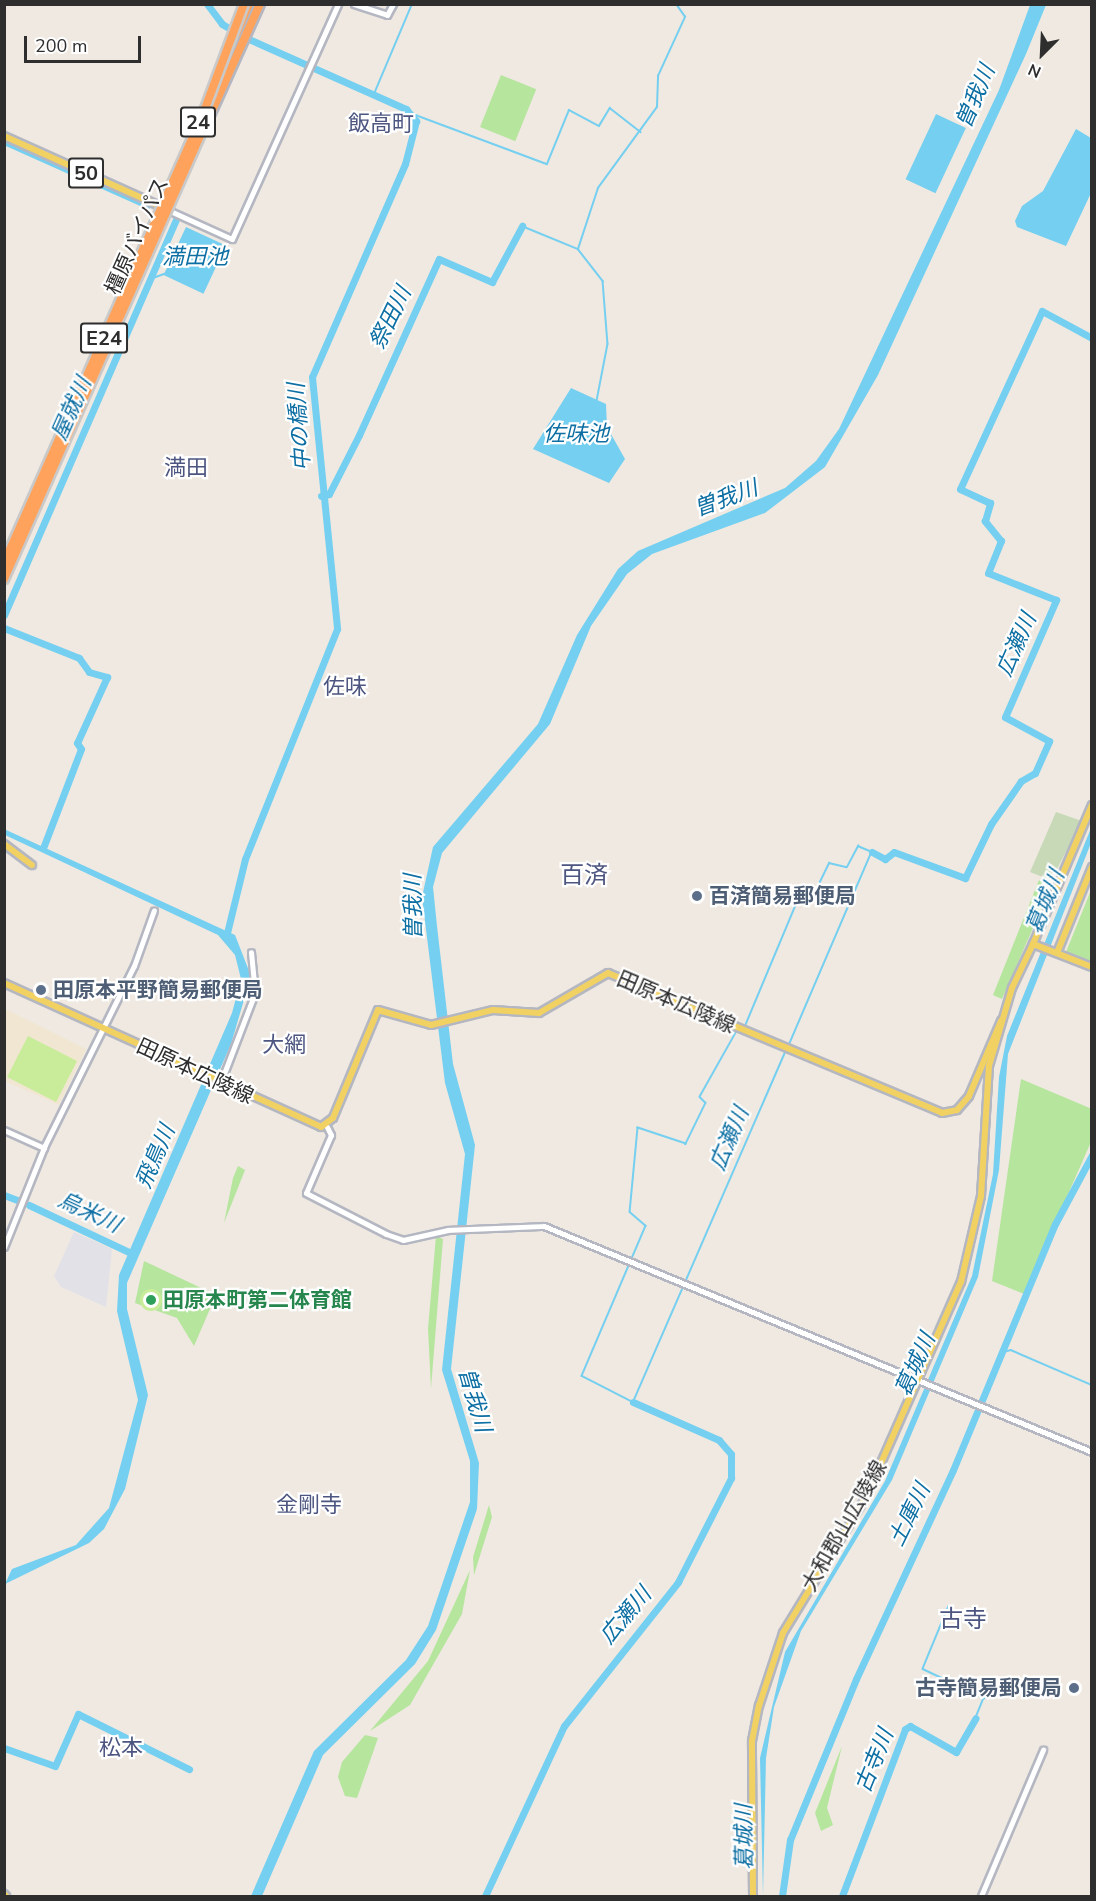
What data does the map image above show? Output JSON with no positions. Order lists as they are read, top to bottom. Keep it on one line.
{"streets":{"highway":["24","橿原バイパス","E24"],"main road":["50","田原本広陵線","大和郡山広陵線"]},"crossings":[["50","橿原バイパス"],["橿原バイパス","E24"],["田原本広陵線","大和郡山広陵線"]],"districts":["飯高町","満田","佐味","百済","大網","金剛寺","古寺","松本"],"water":["曽我川","満田池","祭田川","屋就川","中の橋川","佐味池","広瀬川","葛城川","飛鳥川","烏米川","土庫川","古寺川"],"places":["百済簡易郵便局","田原本平野簡易郵便局","田原本町第二体育館","古寺簡易郵便局"],"scale_bar":"200 m","north":"bottom left"}
